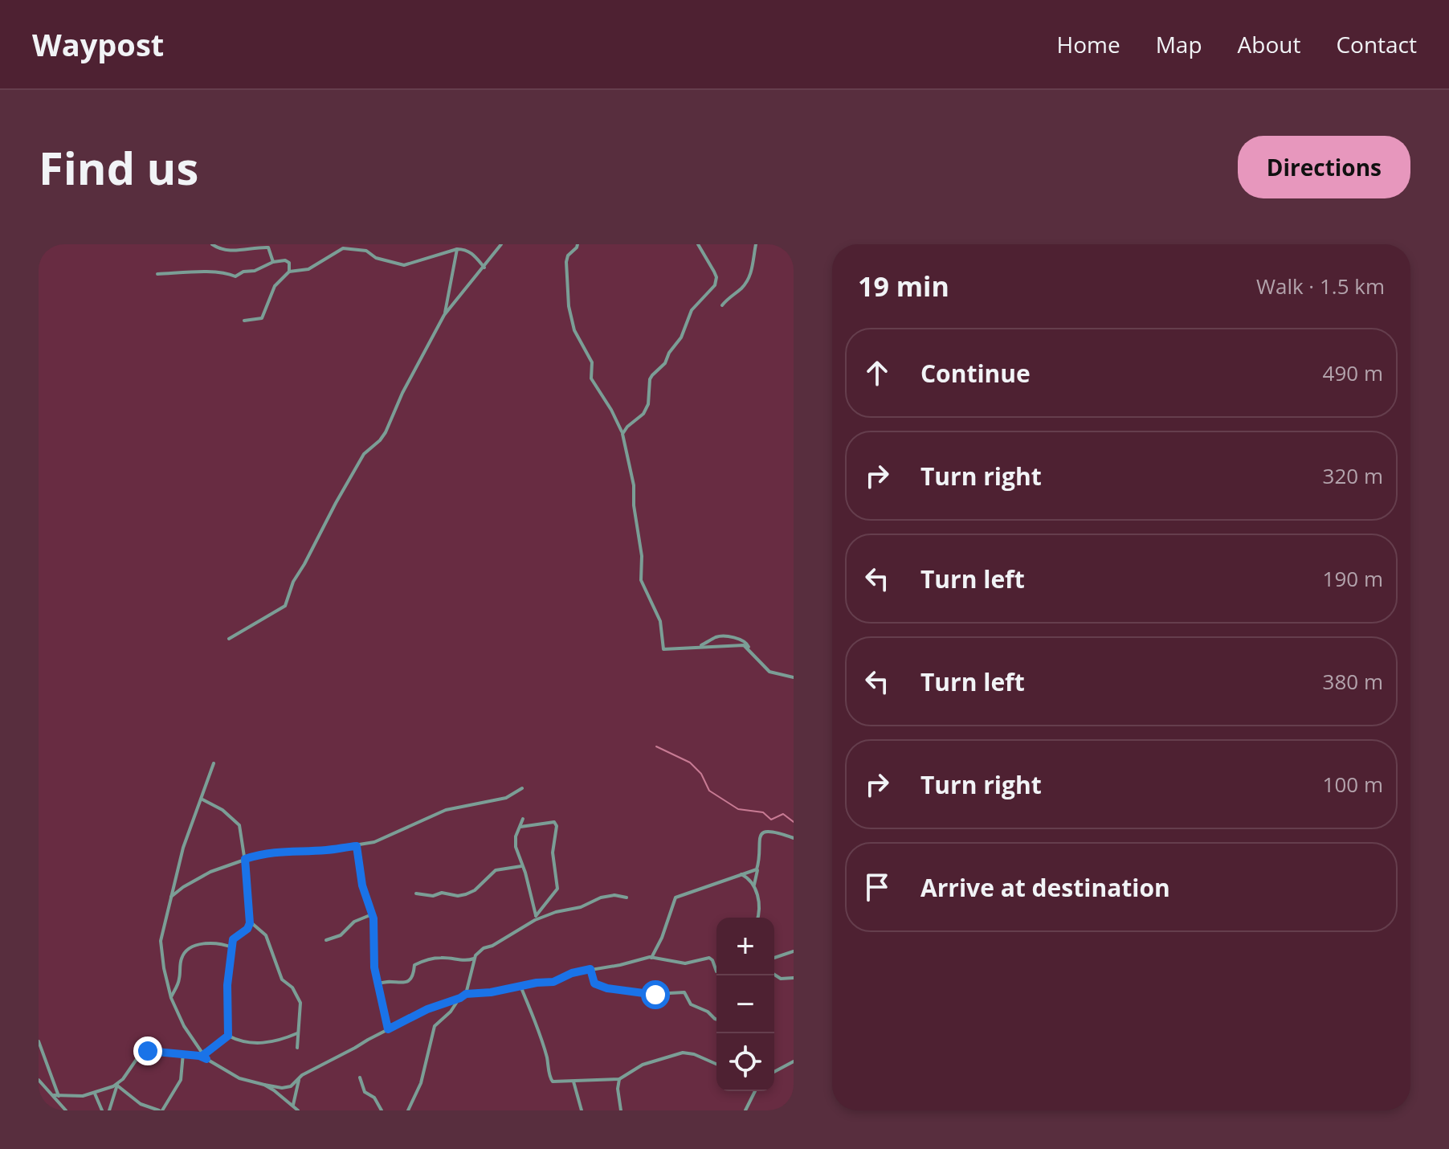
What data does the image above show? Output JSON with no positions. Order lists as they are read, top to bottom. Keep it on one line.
{"page":{"header":"Waypost","nav":["Home","Map","About","Contact"],"buttons":"Directions","title":"Find us","heading":["19 min","Walk · 1.5 km"],"list":[["Continue","490 m"],["Turn right","320 m"],["Turn left","190 m"],["Turn left","380 m"],["Turn right","100 m"],"Arrive at destination"],"map_buttons":["+","−"]}}
